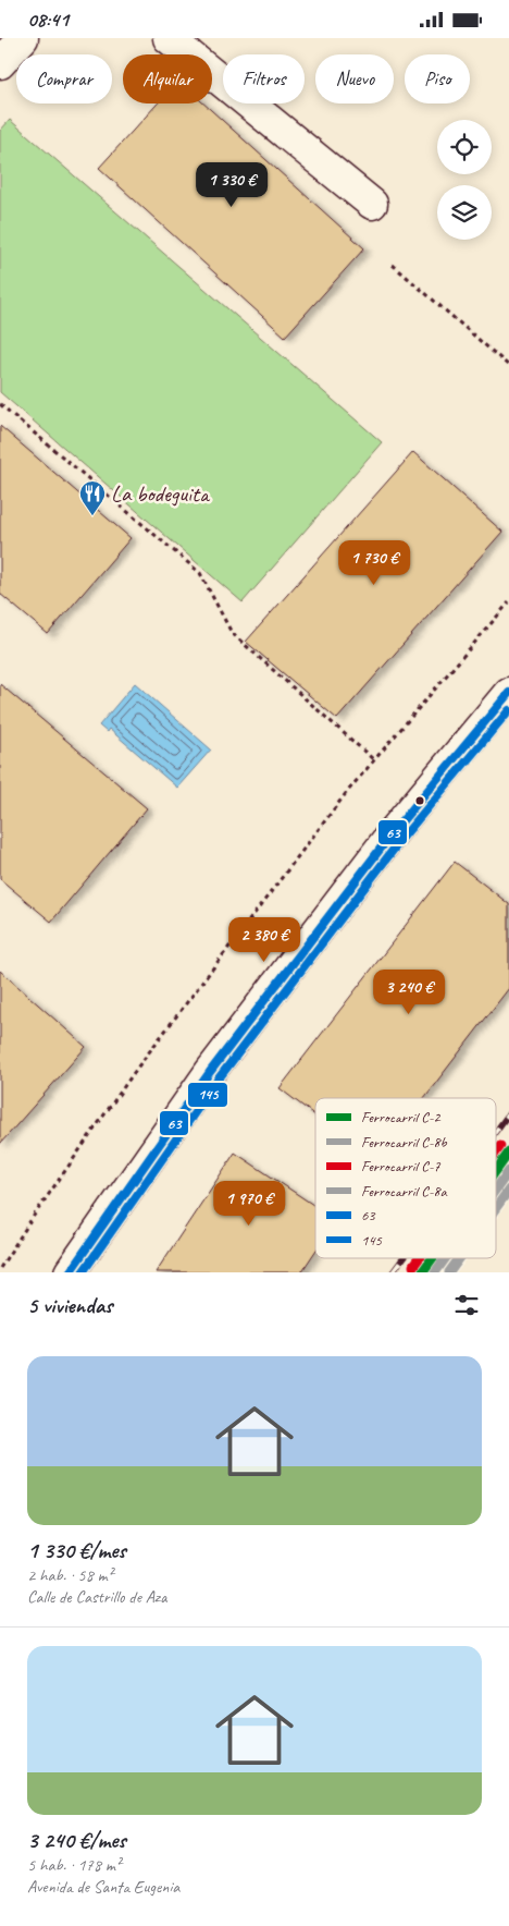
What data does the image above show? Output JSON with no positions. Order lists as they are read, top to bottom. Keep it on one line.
{"places":{"restaurant":["La bodeguita"]},"lines":["transit line 63","transit line 145","rail line C-7","rail line C-2","rail line C-8b","rail line C-8a"],"legend":["Ferrocarril C-2","Ferrocarril C-8b","Ferrocarril C-7","Ferrocarril C-8a","63","145"],"page":{"status":"08:41","chip":["Comprar","Alquilar","Filtros","Nuevo","Piso"],"price":["1 330 €","1 730 €","2 380 €","3 240 €","1 970 €"],"heading":"5 viviendas","list":[{"name":"1 330 €/mes","note":"2 hab. · 58 m² · Calle de Castrillo de Aza"},{"name":"3 240 €/mes","note":"5 hab. · 178 m² · Avenida de Santa Eugenia"}]}}
